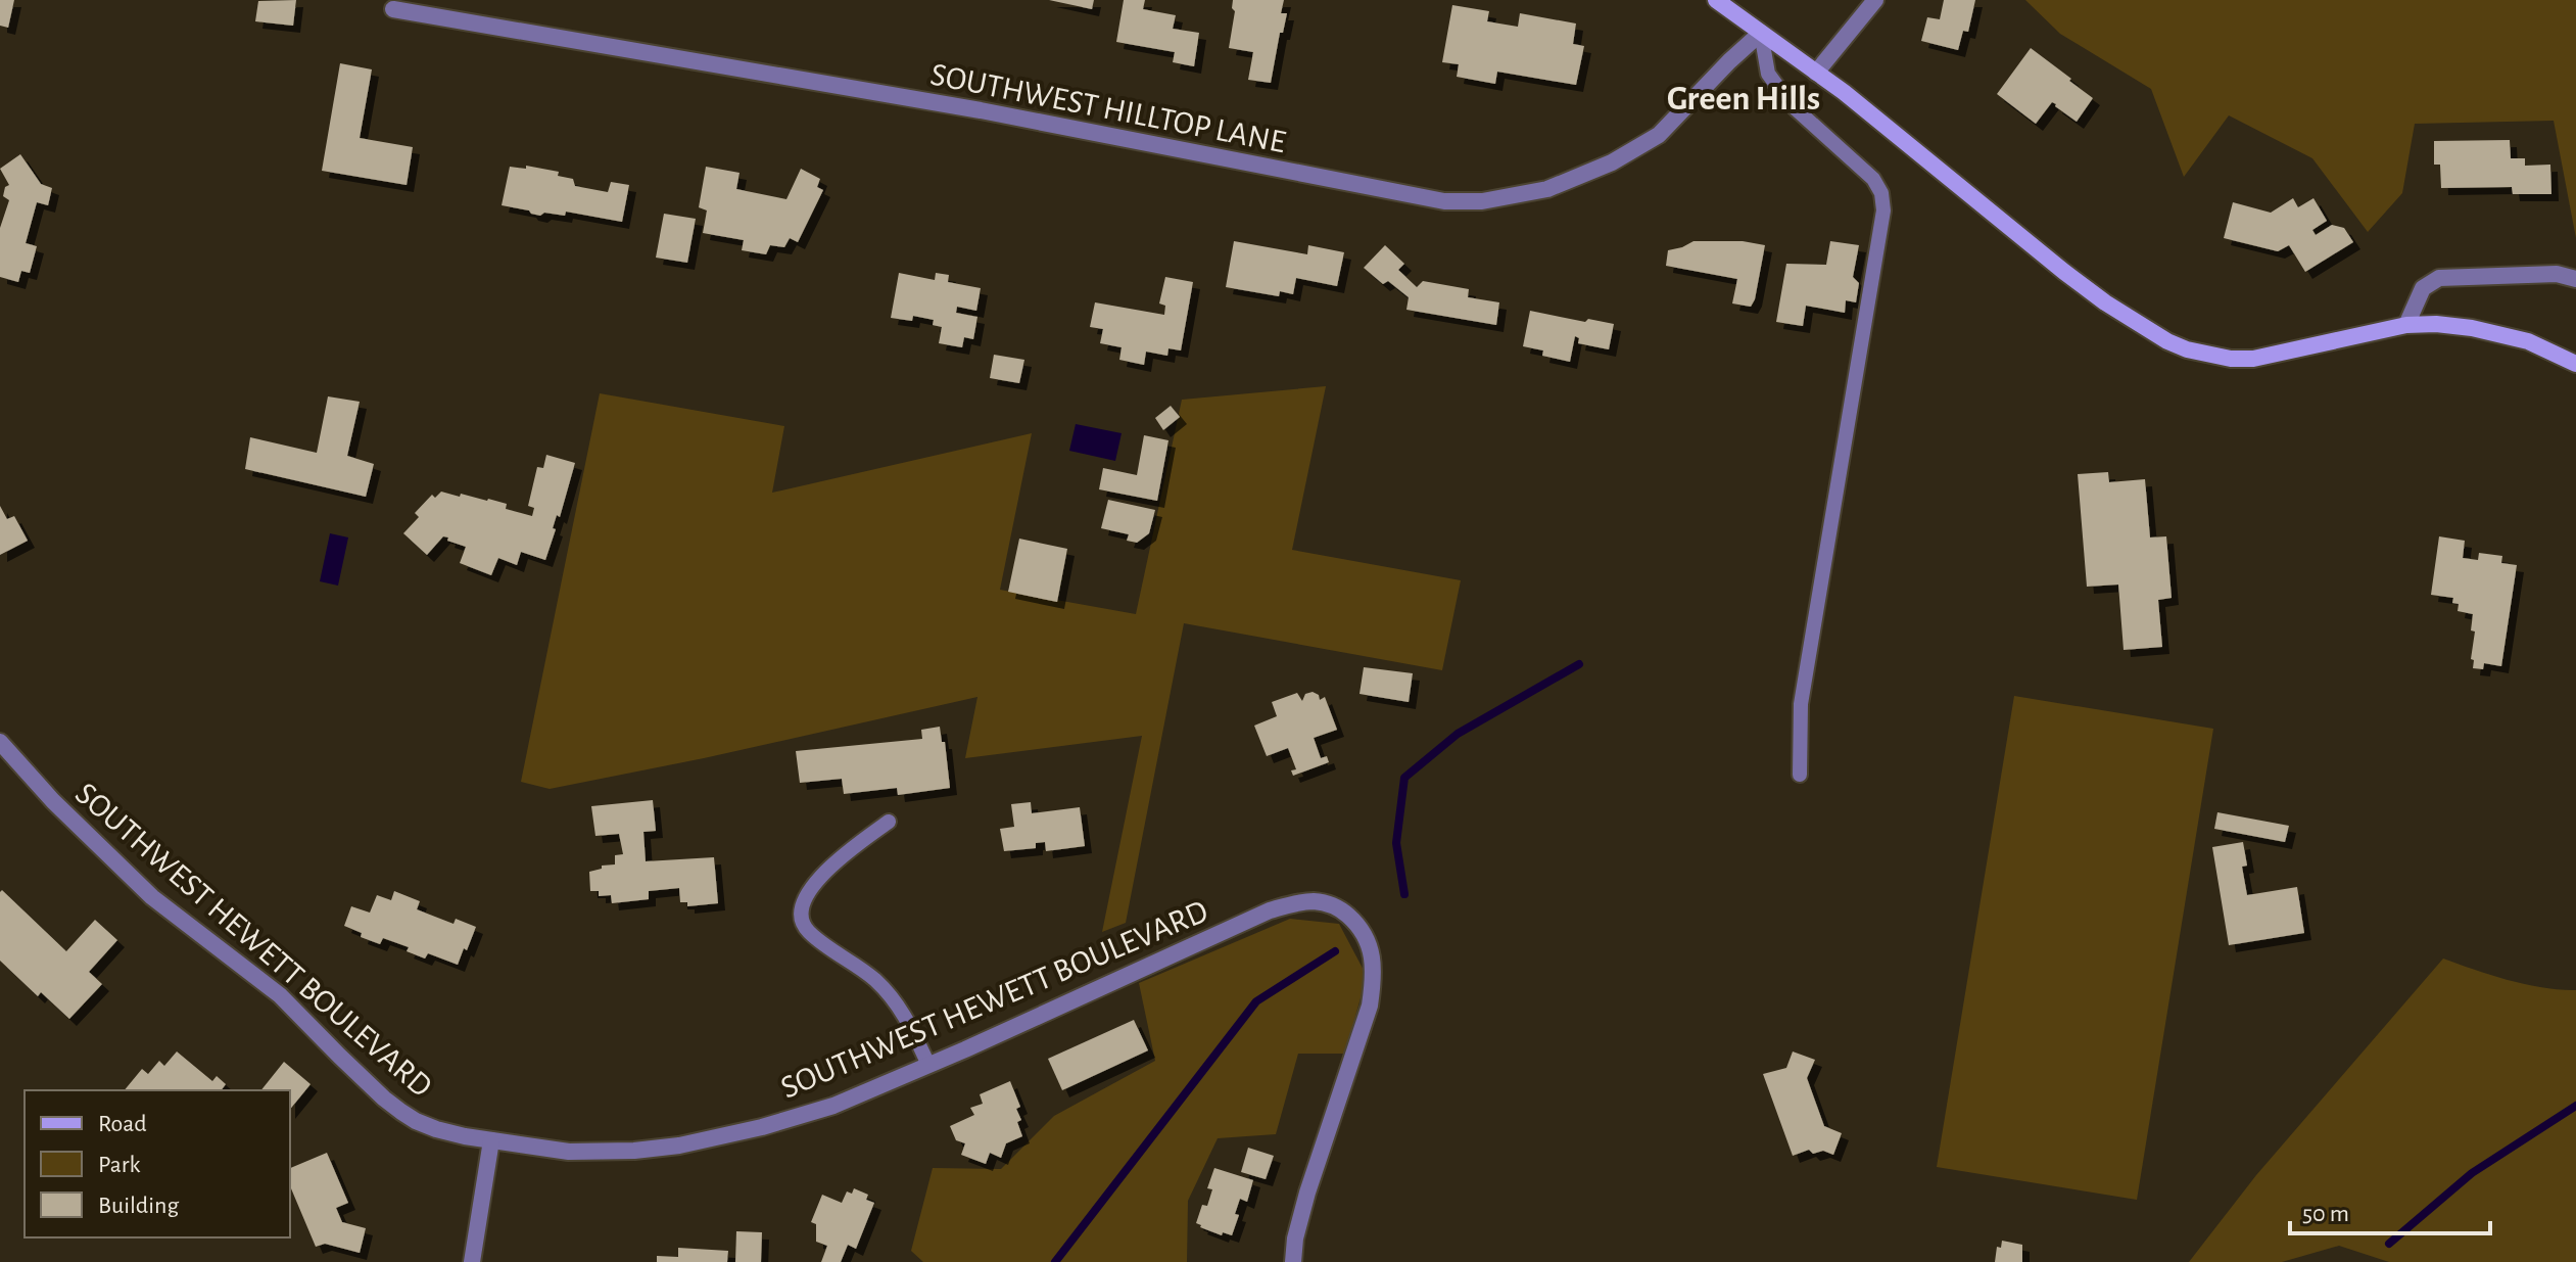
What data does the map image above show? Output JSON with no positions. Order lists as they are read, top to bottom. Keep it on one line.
{"streets":{"street":["SOUTHWEST HILLTOP LANE","SOUTHWEST HEWETT BOULEVARD"]},"districts":["Green Hills"],"legend":["Road","Park","Building"],"scale_bar":"50 m"}
